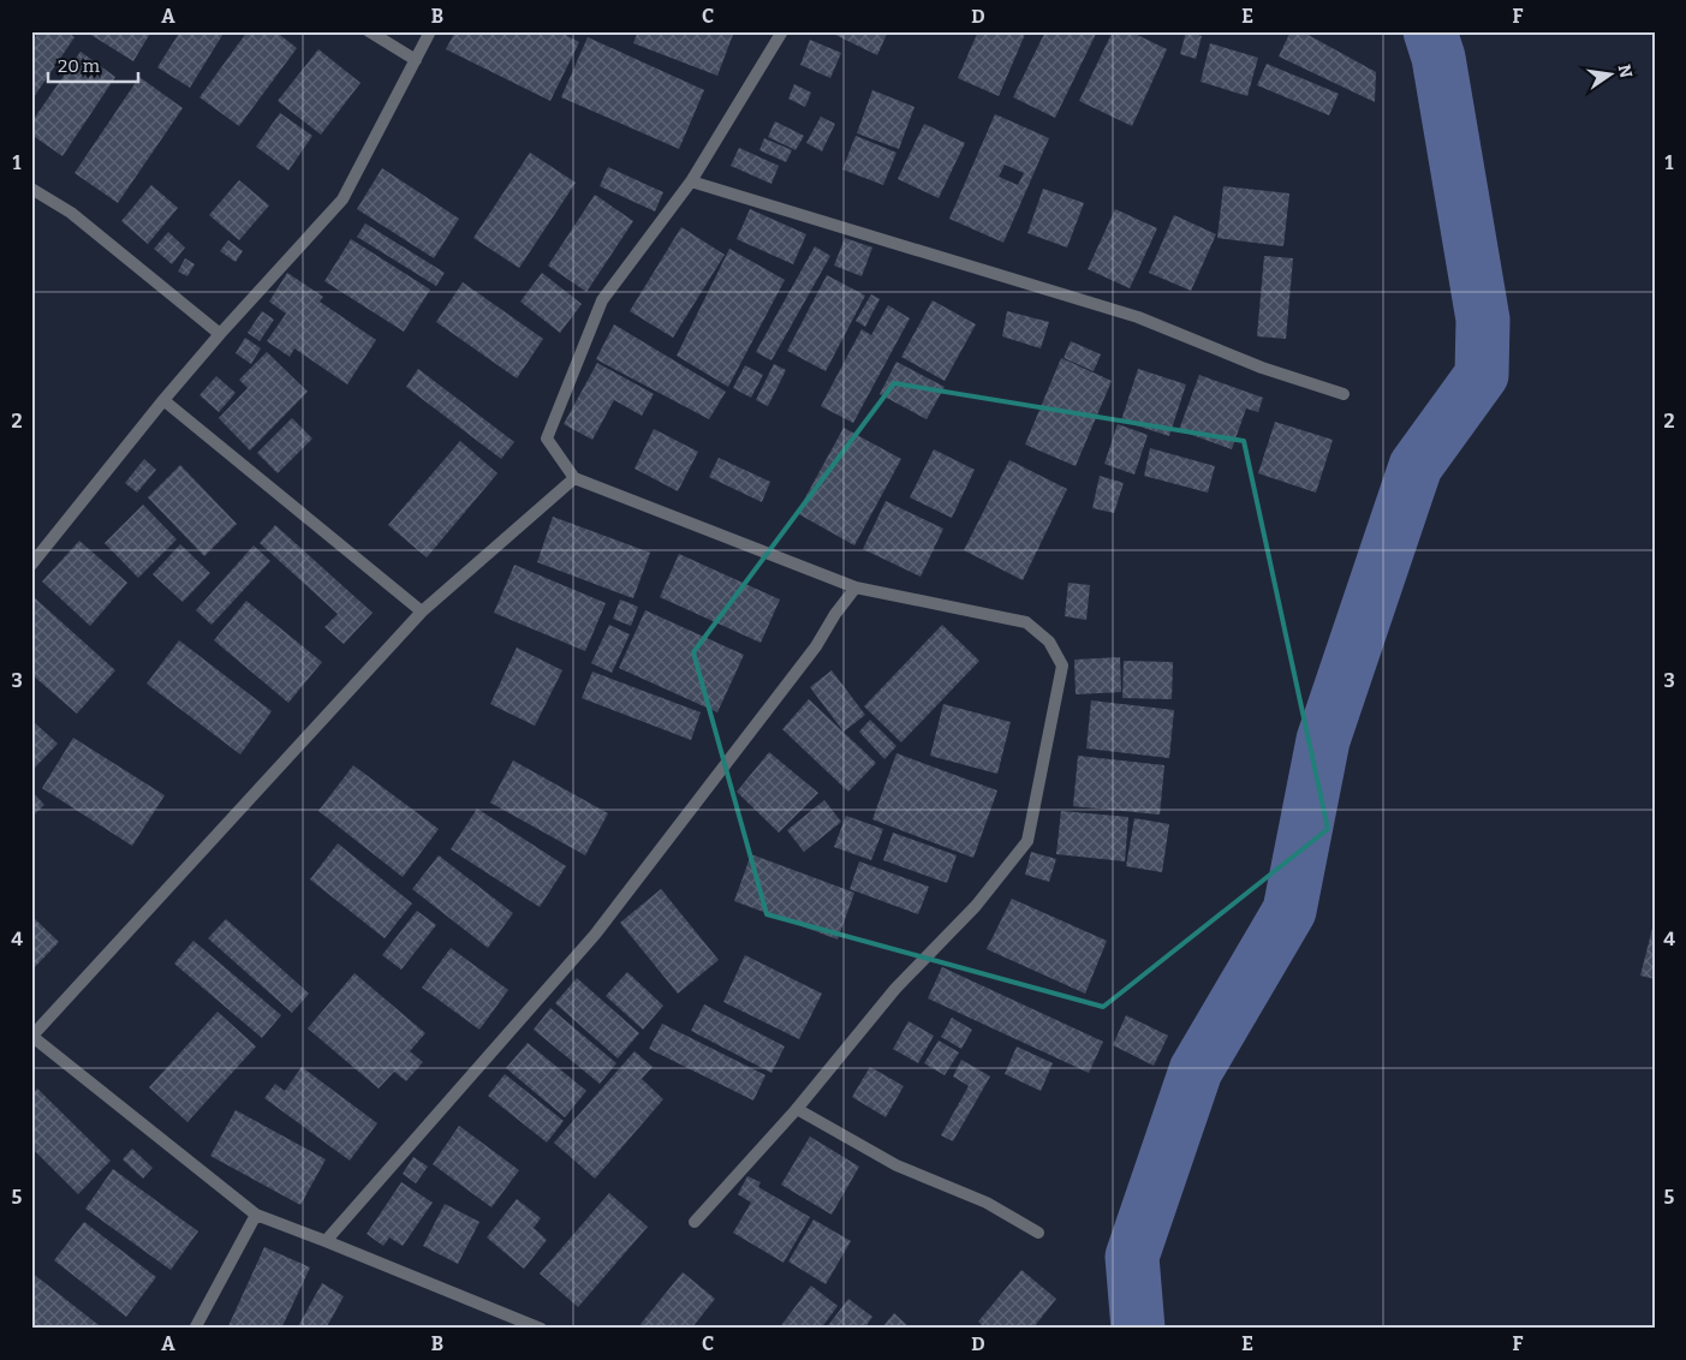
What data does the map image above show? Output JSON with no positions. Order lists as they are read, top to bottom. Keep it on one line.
{"scale_bar":"20 m","north":"right","grid":{"columns":["A","B","C","D","E","F"],"rows":["1","2","3","4","5"]}}
